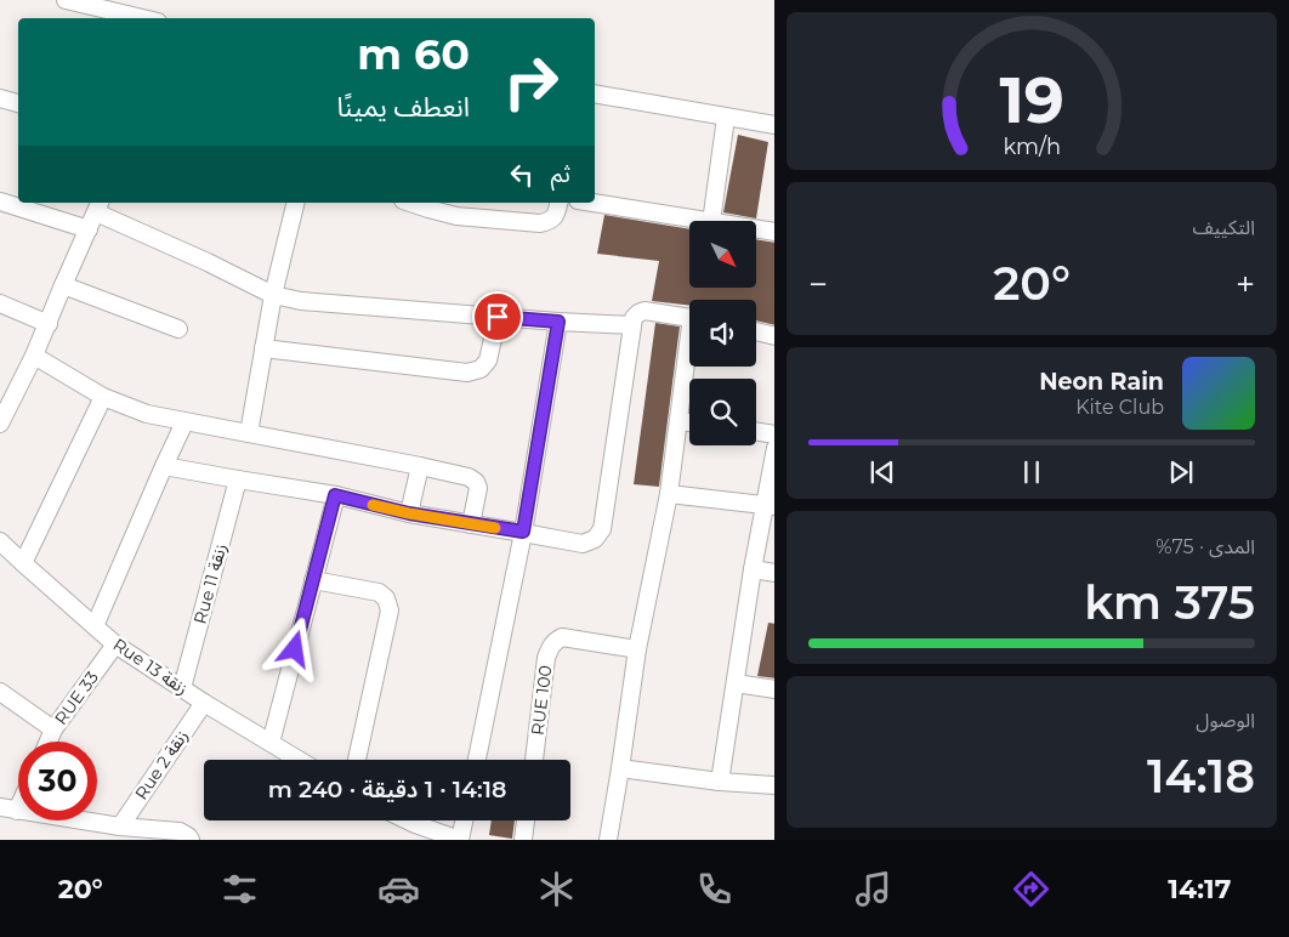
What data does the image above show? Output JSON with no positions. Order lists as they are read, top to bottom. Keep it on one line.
{"streets":{"street":["Rue 11 زنقة","Rue 13 زنقة","RUE 33","RUE 100","Rue 2 زنقة"]},"crossings":[["Rue 11 زنقة","Rue 13 زنقة"],["Rue 13 زنقة","RUE 33"],["Rue 13 زنقة","Rue 2 زنقة"]],"north":"bottom right","page":{"turn":["60 m","انعطف يمينًا"],"then":"ثم","tile":["التكييف",["المدى · 75%","375 km"],["الوصول","14:18"]],"heat":["−","20°","+"],"song":["Neon Rain","Kite Club"],"limit":"30","trip":"14:18 · 1 دقيقة · 240 m","tabs":["14:17","20°"],"gauge":["19","km/h"]}}
